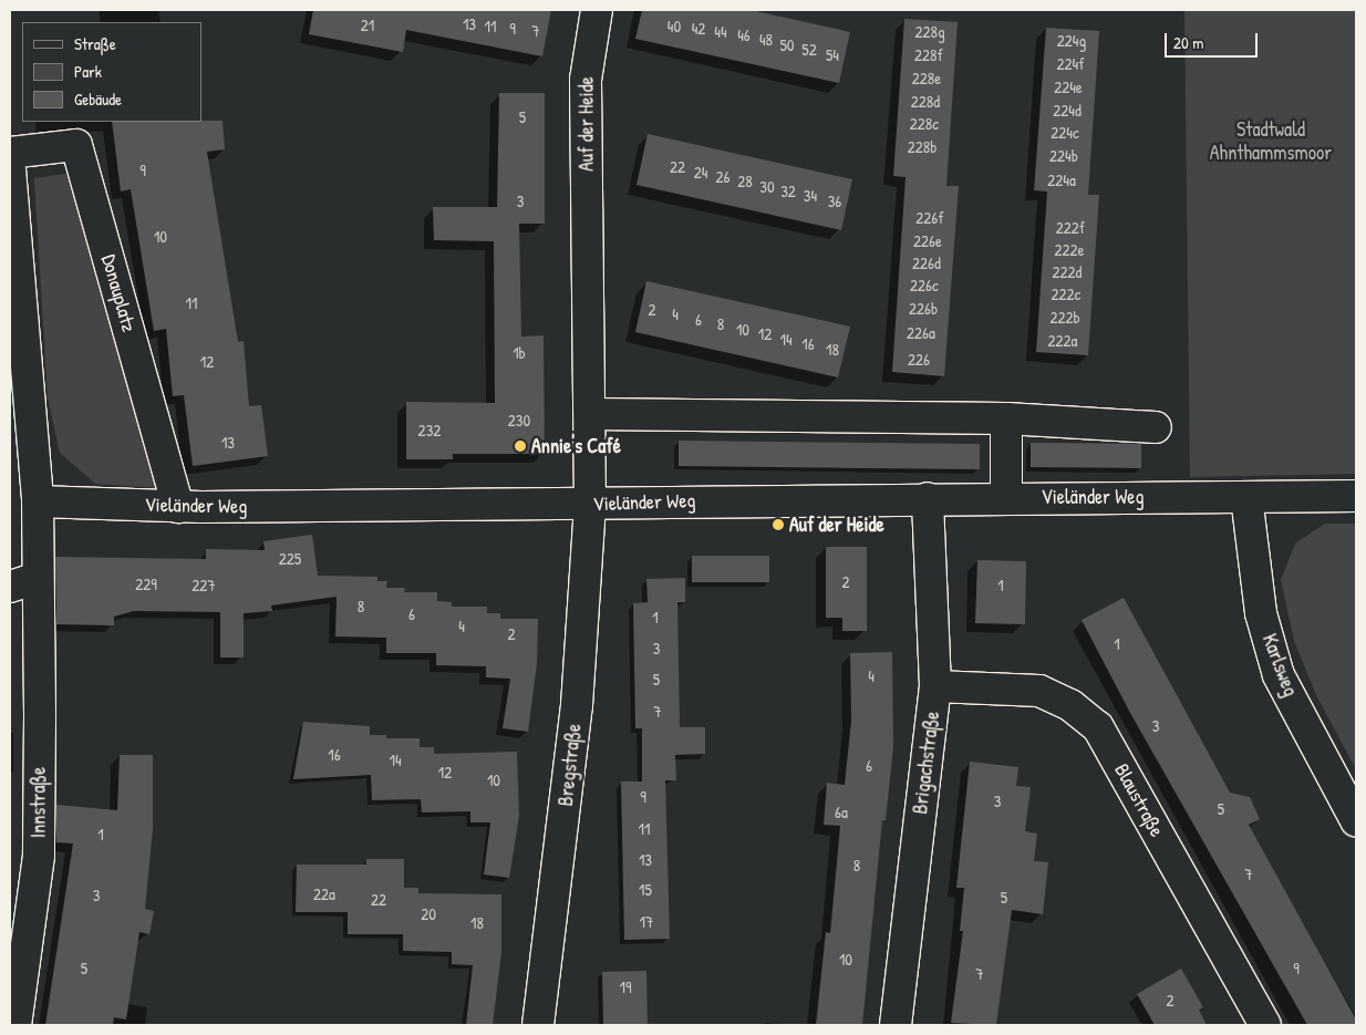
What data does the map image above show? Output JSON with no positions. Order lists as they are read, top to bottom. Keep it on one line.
{"streets":{"street":["Auf der Heide","Donauplatz","Vieländer Weg","Karlsweg","Brigachstraße","Bregstraße","Blaustraße","Innstraße"]},"crossings":[["Auf der Heide","Vieländer Weg"],["Auf der Heide","Bregstraße"],["Donauplatz","Vieländer Weg"],["Vieländer Weg","Karlsweg"],["Vieländer Weg","Brigachstraße"],["Vieländer Weg","Bregstraße"],["Brigachstraße","Blaustraße"]],"parks":["Stadtwald Ahnthammsmoor"],"places":["Annie's Café","Auf der Heide"],"house_numbers":["13","21","11","40","9","42","7","44","228g","46","48","224g","50","52","54","228f","224f","228e","224e","228d","224d","5","228c","224c","228b","224b","22","9","24","26","224a","28","30","32","34","3","36","226f","222f","10","226e","222e","226d","222d","226c","222c","11","226b","2","4","222b","6","8","10","226a","12","14","222a","16","18","1b","226","12","230","232","13","225","2","229","227","1","8","6","1","4","2","1","3","4","5","7","3","16","14","6","12","10","9","3","5","6a","11","1","13","8","7","15","22a","3","5","22","20","17","18","10","5","9","7","19","2"],"legend":["Straße","Park","Gebäude"],"scale_bar":"20 m"}
